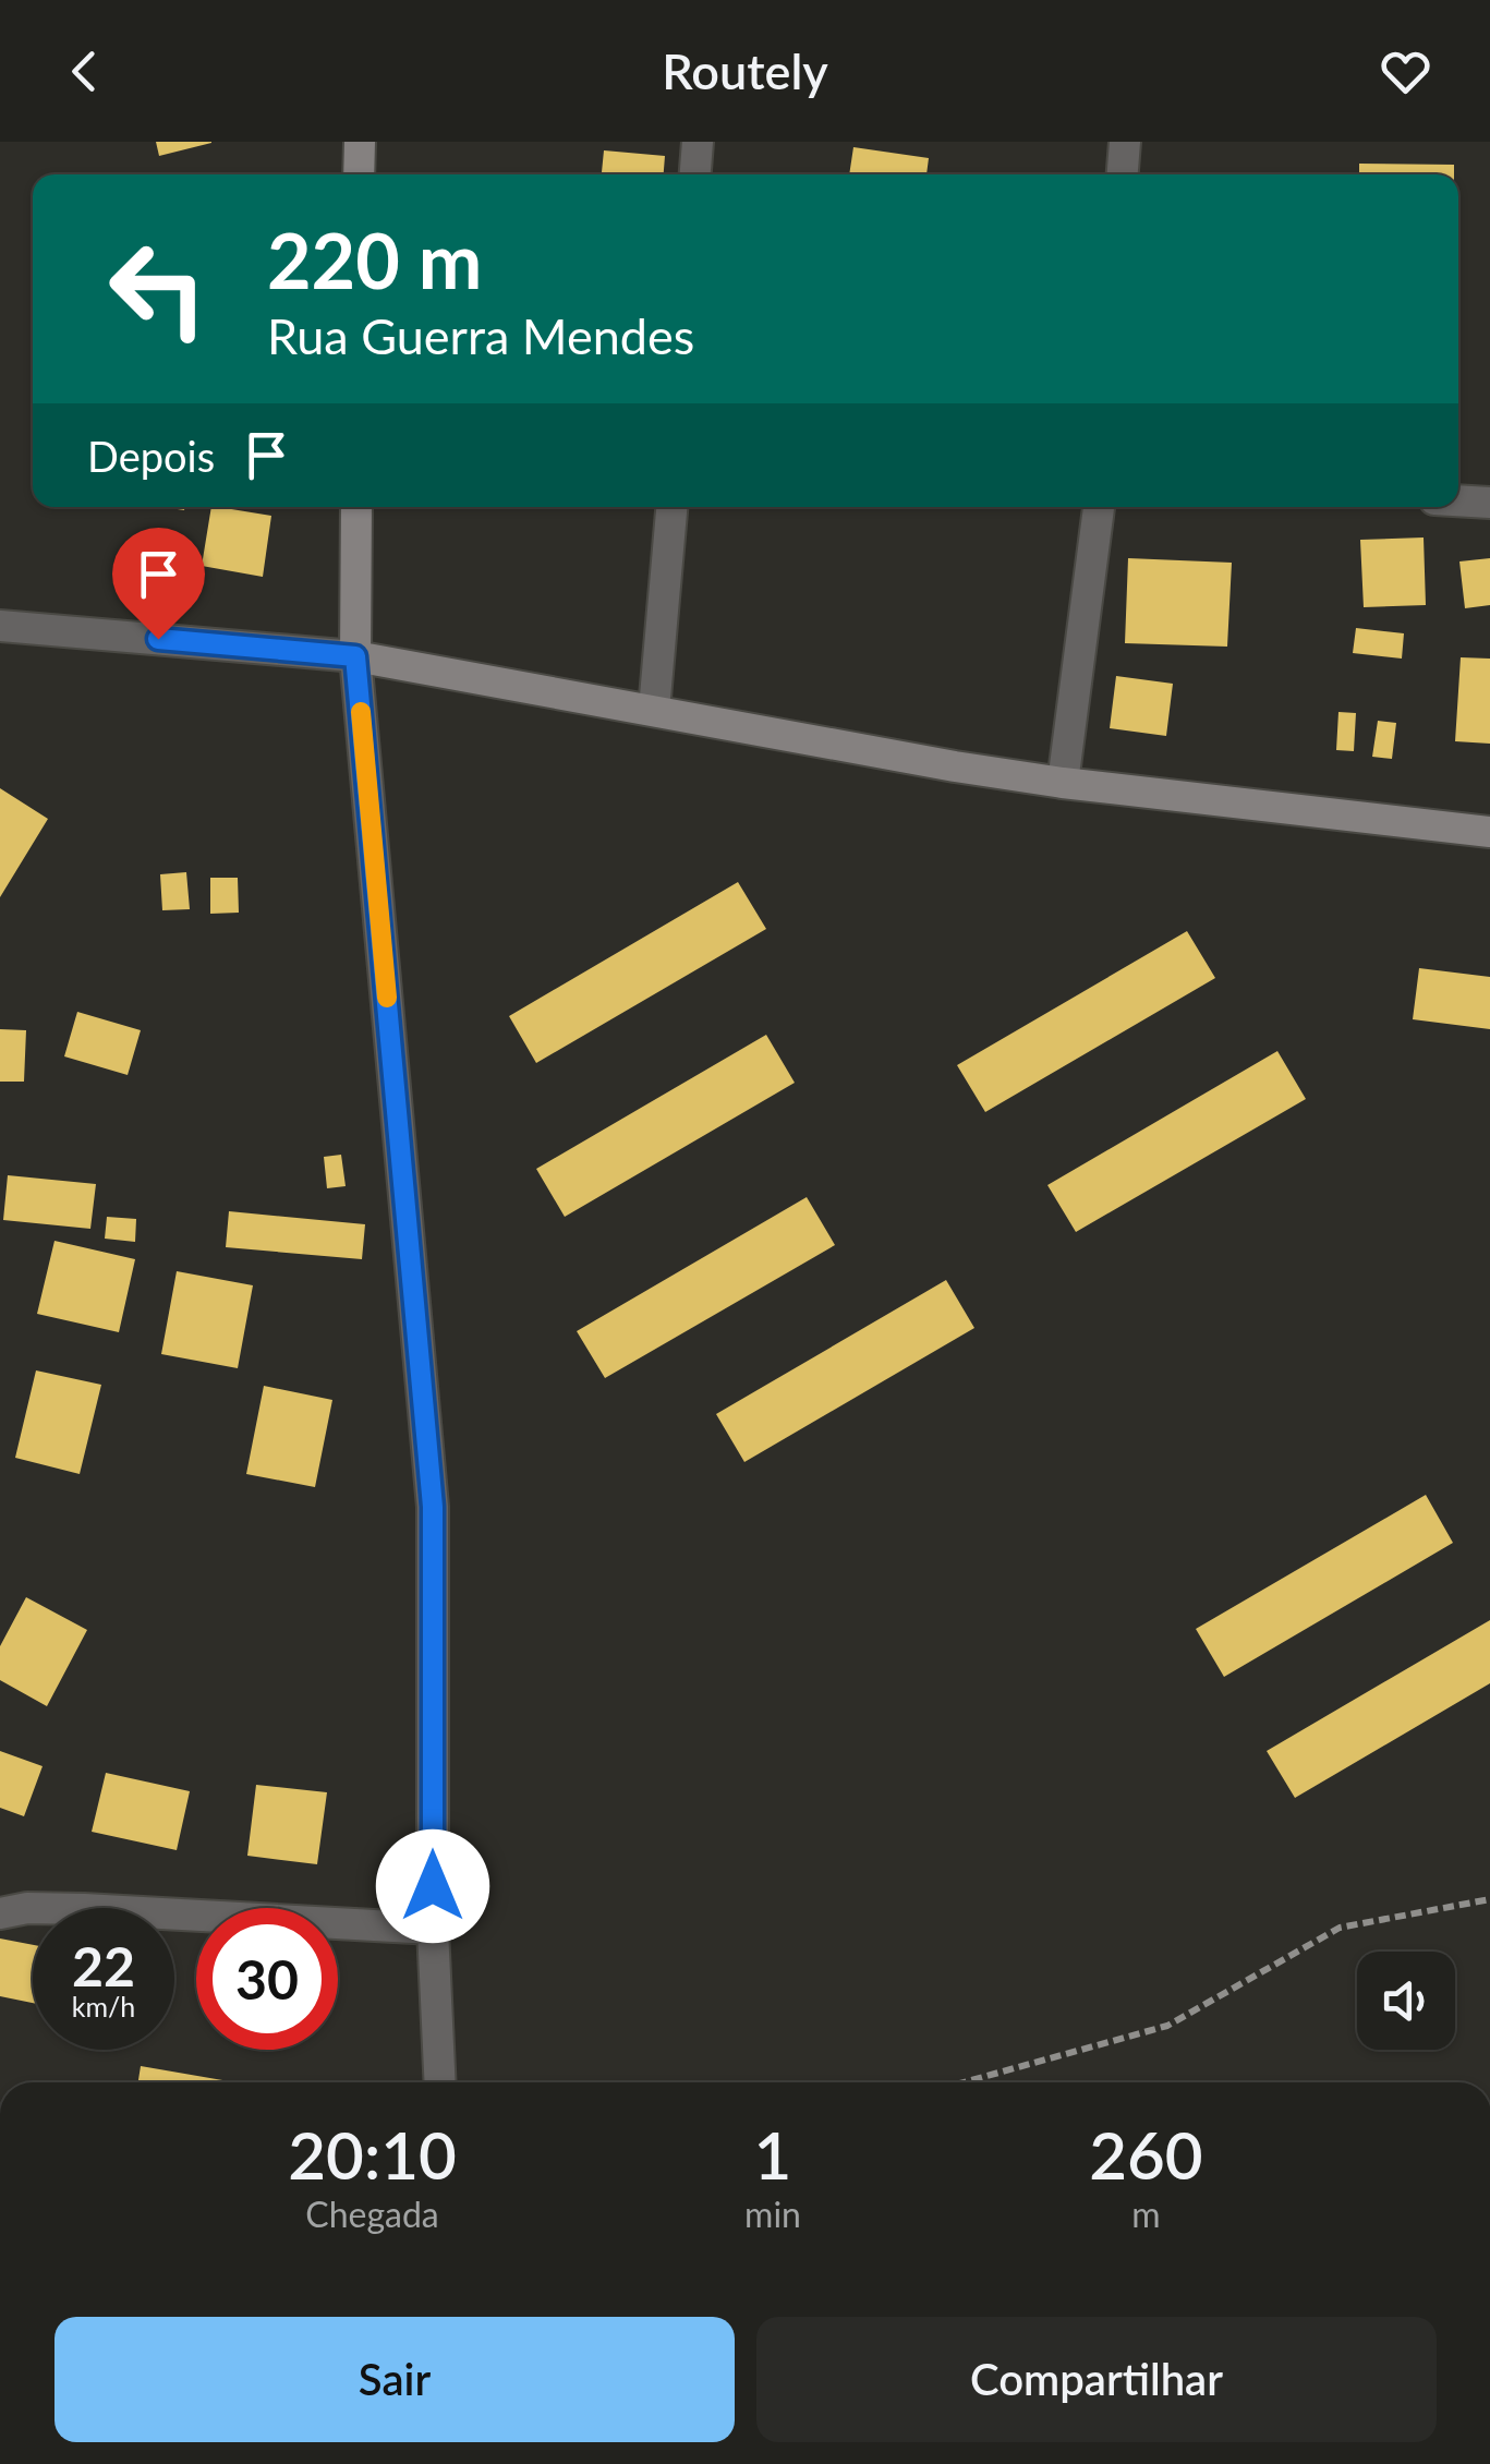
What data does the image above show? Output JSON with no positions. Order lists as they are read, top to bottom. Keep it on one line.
{"page":{"header":"Routely","turn":["220 m","Rua Guerra Mendes"],"then":"Depois","speed":"22 km/h","limit":"30","eta":["20:10","Chegada","1","min","260","m"],"buttons":["Sair","Compartilhar"]}}
